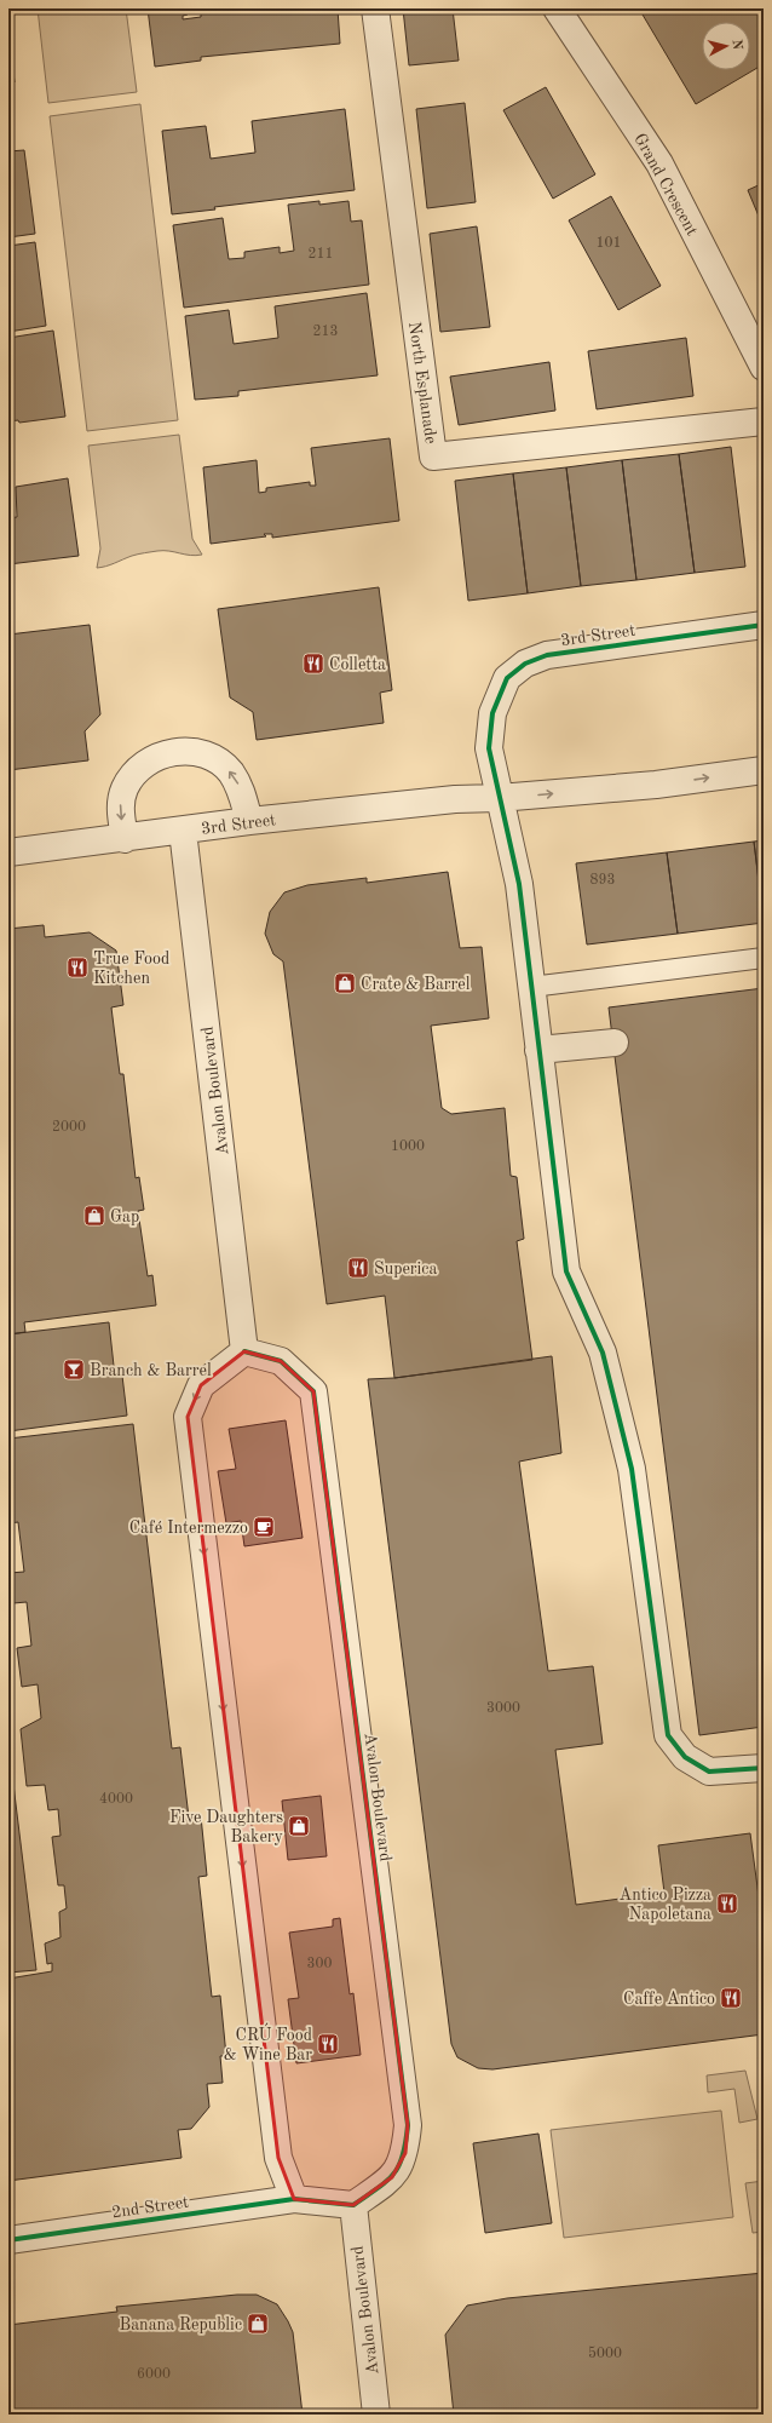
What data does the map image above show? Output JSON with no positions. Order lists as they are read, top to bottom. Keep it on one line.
{"streets":{"street":["Grand Crescent","North Esplanade","3rd Street","Avalon Boulevard","2nd Street"]},"crossings":[["3rd Street","Avalon Boulevard"]],"places":{"restaurant":["Colletta","True Food Kitchen","Superica","Antico Pizza Napoletana","Caffe Antico","CRÚ Food & Wine Bar"],"shop":["Crate & Barrel","Gap","Five Daughters Bakery","Banana Republic"],"bar":["Branch & Barrel"],"cafe":["Café Intermezzo"]},"house_numbers":["101","211","213","893","2000","1000","3000","4000","300","5000","6000"],"north":"right"}
